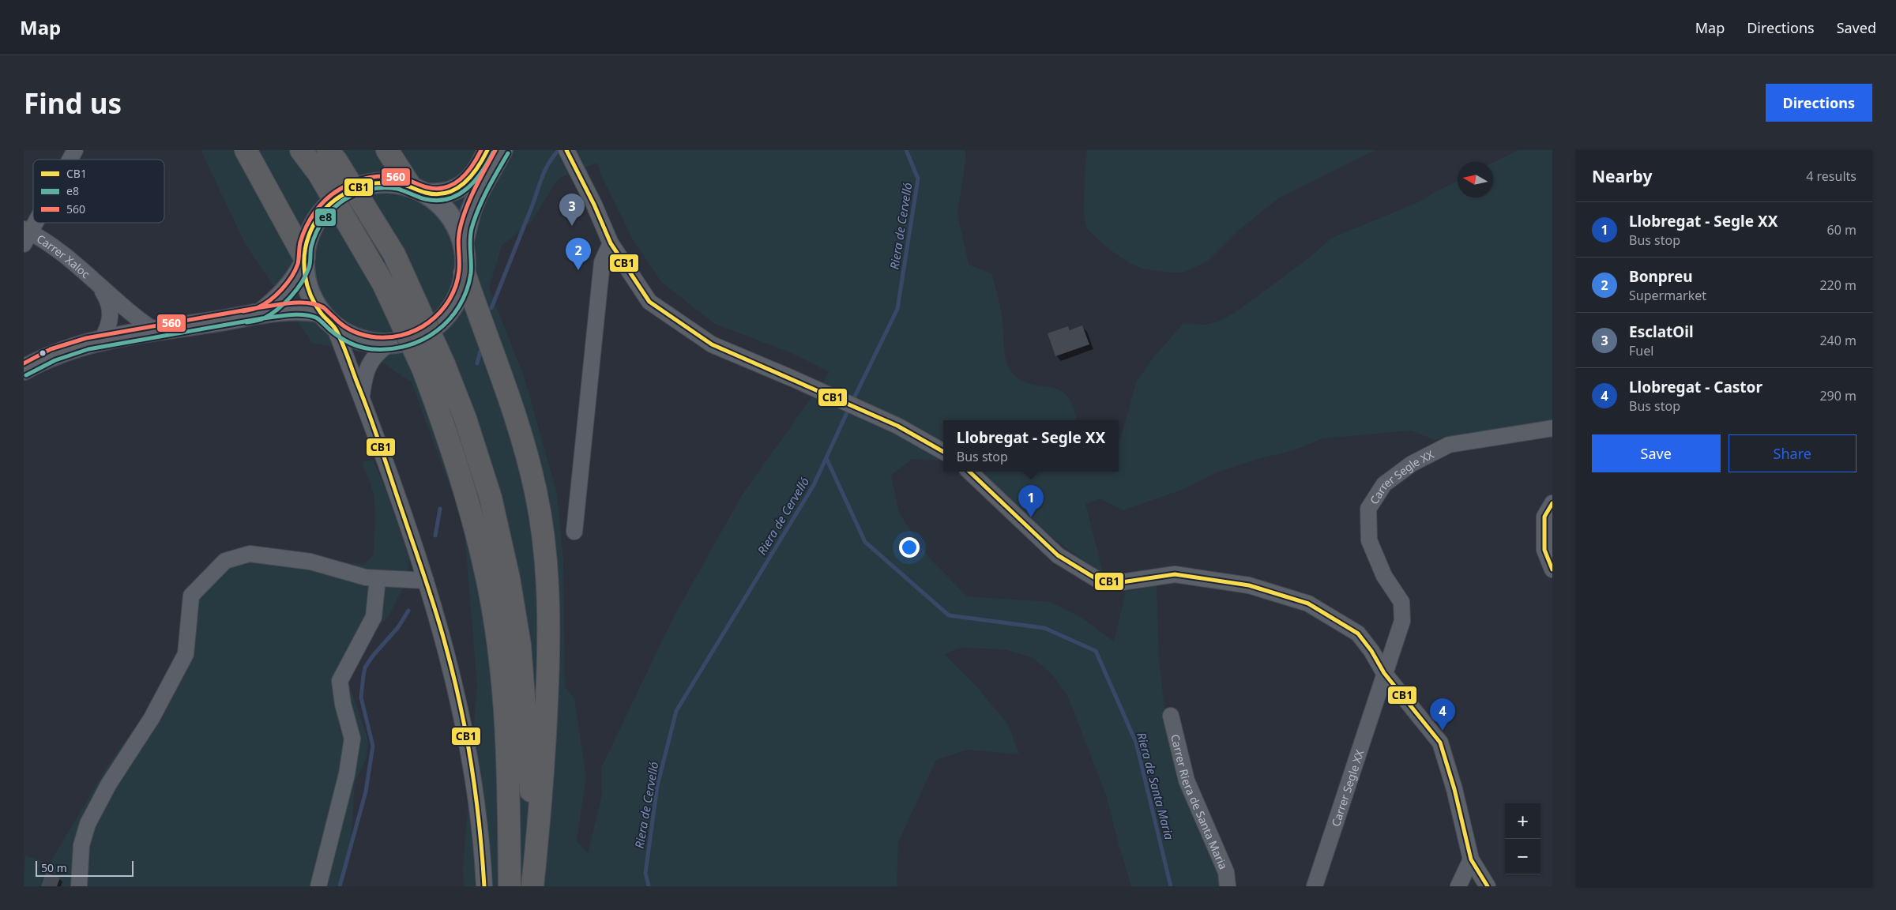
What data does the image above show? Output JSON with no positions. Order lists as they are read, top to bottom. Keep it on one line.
{"streets":{"street":["Carrer Xaloc","Carrer Segle XX","Carrer Riera de Santa Maria"]},"water":["Riera de Cervelló","Riera de Santa Maria"],"lines":["transit line CB1","transit line 560","transit line e8"],"legend":["CB1","e8","560"],"scale_bar":"50 m","north":"left","page":{"header":"Map","nav":["Map","Directions","Saved"],"buttons":["Directions",["Save","Share"]],"title":"Find us","heading":["Nearby","4 results"],"pins":["3","2","1","4"],"list":[{"mark":"1","name":"Llobregat - Segle XX","note":"Bus stop","value":"60 m"},{"mark":"2","name":"Bonpreu","note":"Supermarket","value":"220 m"},{"mark":"3","name":"EsclatOil","note":"Fuel","value":"240 m"},{"mark":"4","name":"Llobregat - Castor","note":"Bus stop","value":"290 m"}],"popup":["Llobregat - Segle XX","Bus stop"],"map_buttons":["+","−"],"scale":"50 m"}}
